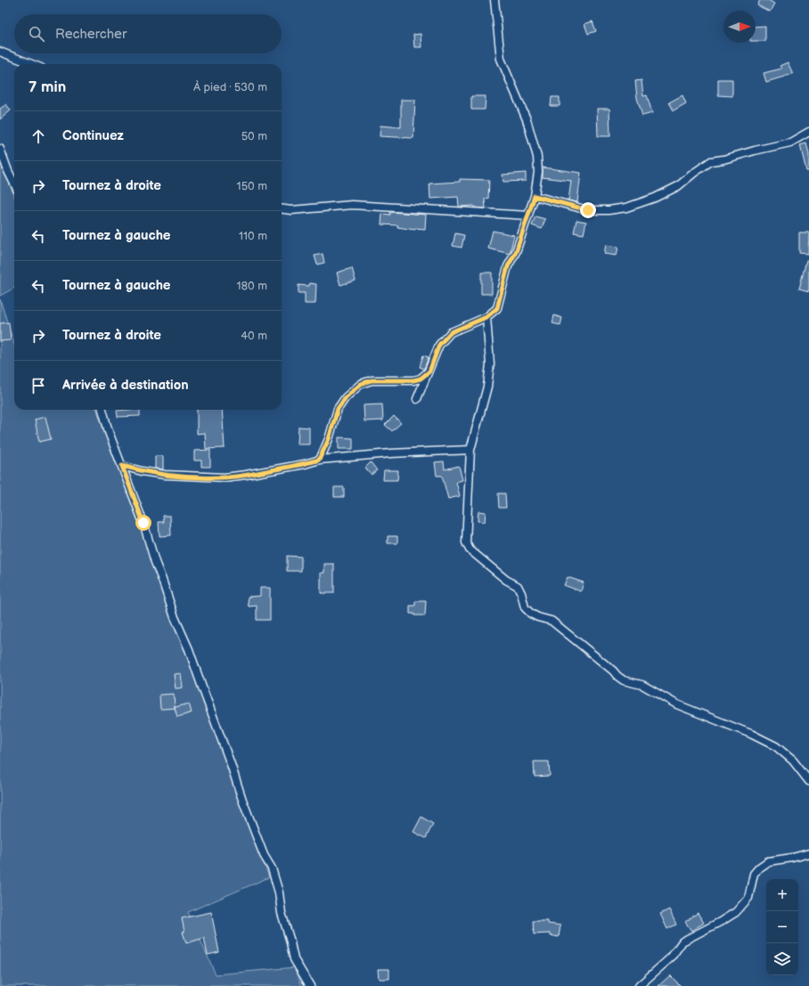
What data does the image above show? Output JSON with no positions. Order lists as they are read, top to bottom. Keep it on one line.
{"north":"right","page":{"search":"Rechercher","heading":["7 min","À pied · 530 m"],"list":[["Continuez","50 m"],["Tournez à droite","150 m"],["Tournez à gauche","110 m"],["Tournez à gauche","180 m"],["Tournez à droite","40 m"],"Arrivée à destination"],"map_buttons":["+","−"]}}
